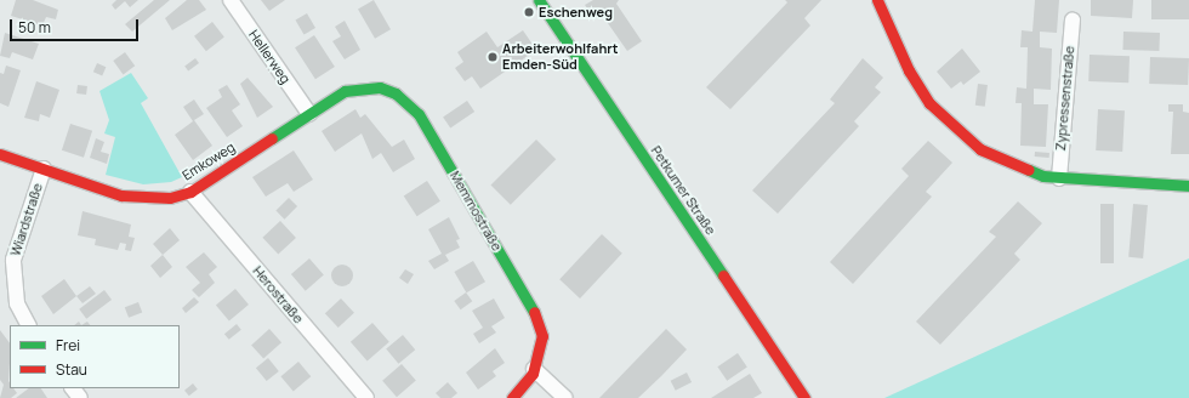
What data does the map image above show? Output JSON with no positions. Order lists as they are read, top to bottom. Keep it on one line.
{"streets":{"street":["Hellerweg","Zypressenstraße","Emkoweg","Petkumer Straße","Memmostraße","Wiardstraße","Herostraße"]},"crossings":[["Hellerweg","Emkoweg"],["Emkoweg","Memmostraße"],["Emkoweg","Wiardstraße"],["Emkoweg","Herostraße"]],"places":["Eschenweg","Arbeiterwohlfahrt Emden-Süd"],"legend":["Frei","Stau"],"scale_bar":"50 m"}
